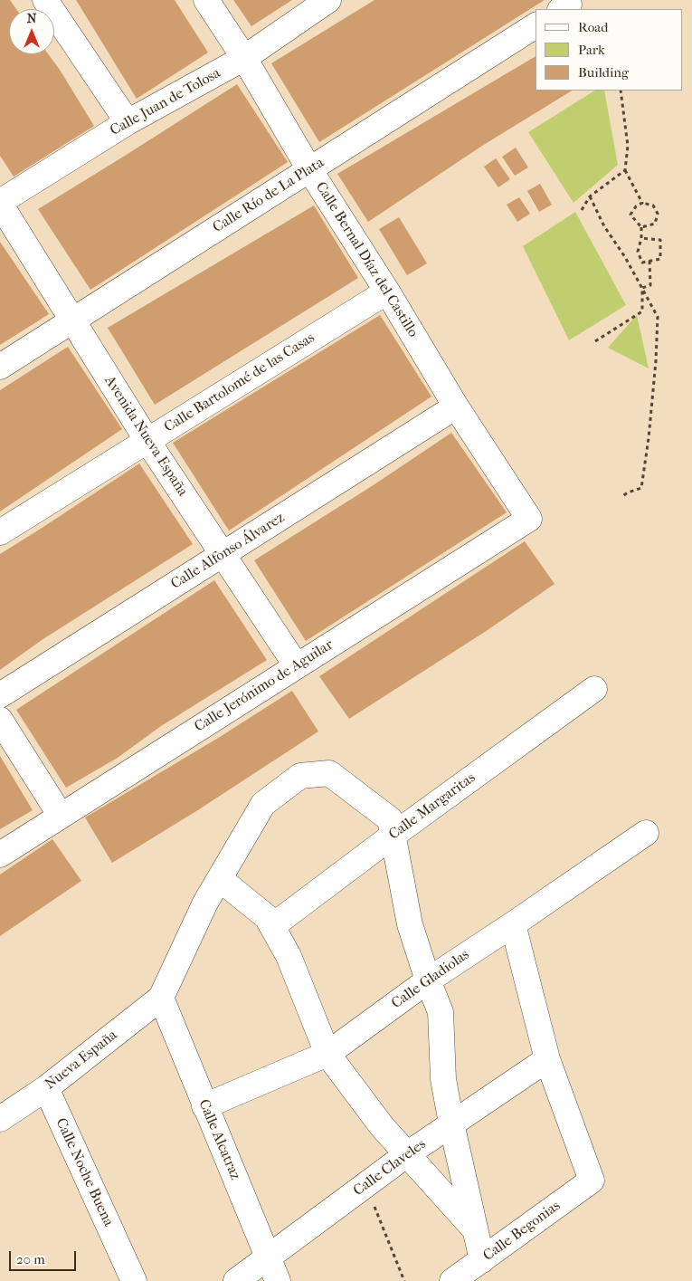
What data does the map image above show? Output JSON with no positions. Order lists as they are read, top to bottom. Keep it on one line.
{"streets":{"street":["Calle Juan de Tolosa","Calle Río de La Plata","Calle Bernal Díaz del Castillo","Calle Bartolomé de las Casas","Avenida Nueva España","Calle Alfonso Álvarez","Calle Jerónimo de Aguilar","Calle Margaritas","Calle Gladiolas","Nueva España","Calle Alcatraz","Calle Claveles","Calle Noche Buena","Calle Begonias"]},"crossings":[["Calle Juan de Tolosa","Calle Bernal Díaz del Castillo"],["Calle Juan de Tolosa","Avenida Nueva España"],["Calle Río de La Plata","Calle Bernal Díaz del Castillo"],["Calle Río de La Plata","Avenida Nueva España"],["Calle Bernal Díaz del Castillo","Calle Bartolomé de las Casas"],["Calle Bernal Díaz del Castillo","Calle Alfonso Álvarez"],["Calle Bernal Díaz del Castillo","Calle Jerónimo de Aguilar"],["Calle Bartolomé de las Casas","Avenida Nueva España"],["Avenida Nueva España","Calle Alfonso Álvarez"],["Avenida Nueva España","Calle Jerónimo de Aguilar"],["Calle Gladiolas","Calle Alcatraz"],["Nueva España","Calle Alcatraz"],["Nueva España","Calle Noche Buena"],["Calle Alcatraz","Calle Claveles"],["Calle Claveles","Calle Begonias"]],"legend":["Road","Park","Building"],"scale_bar":"20 m","north":"top"}
